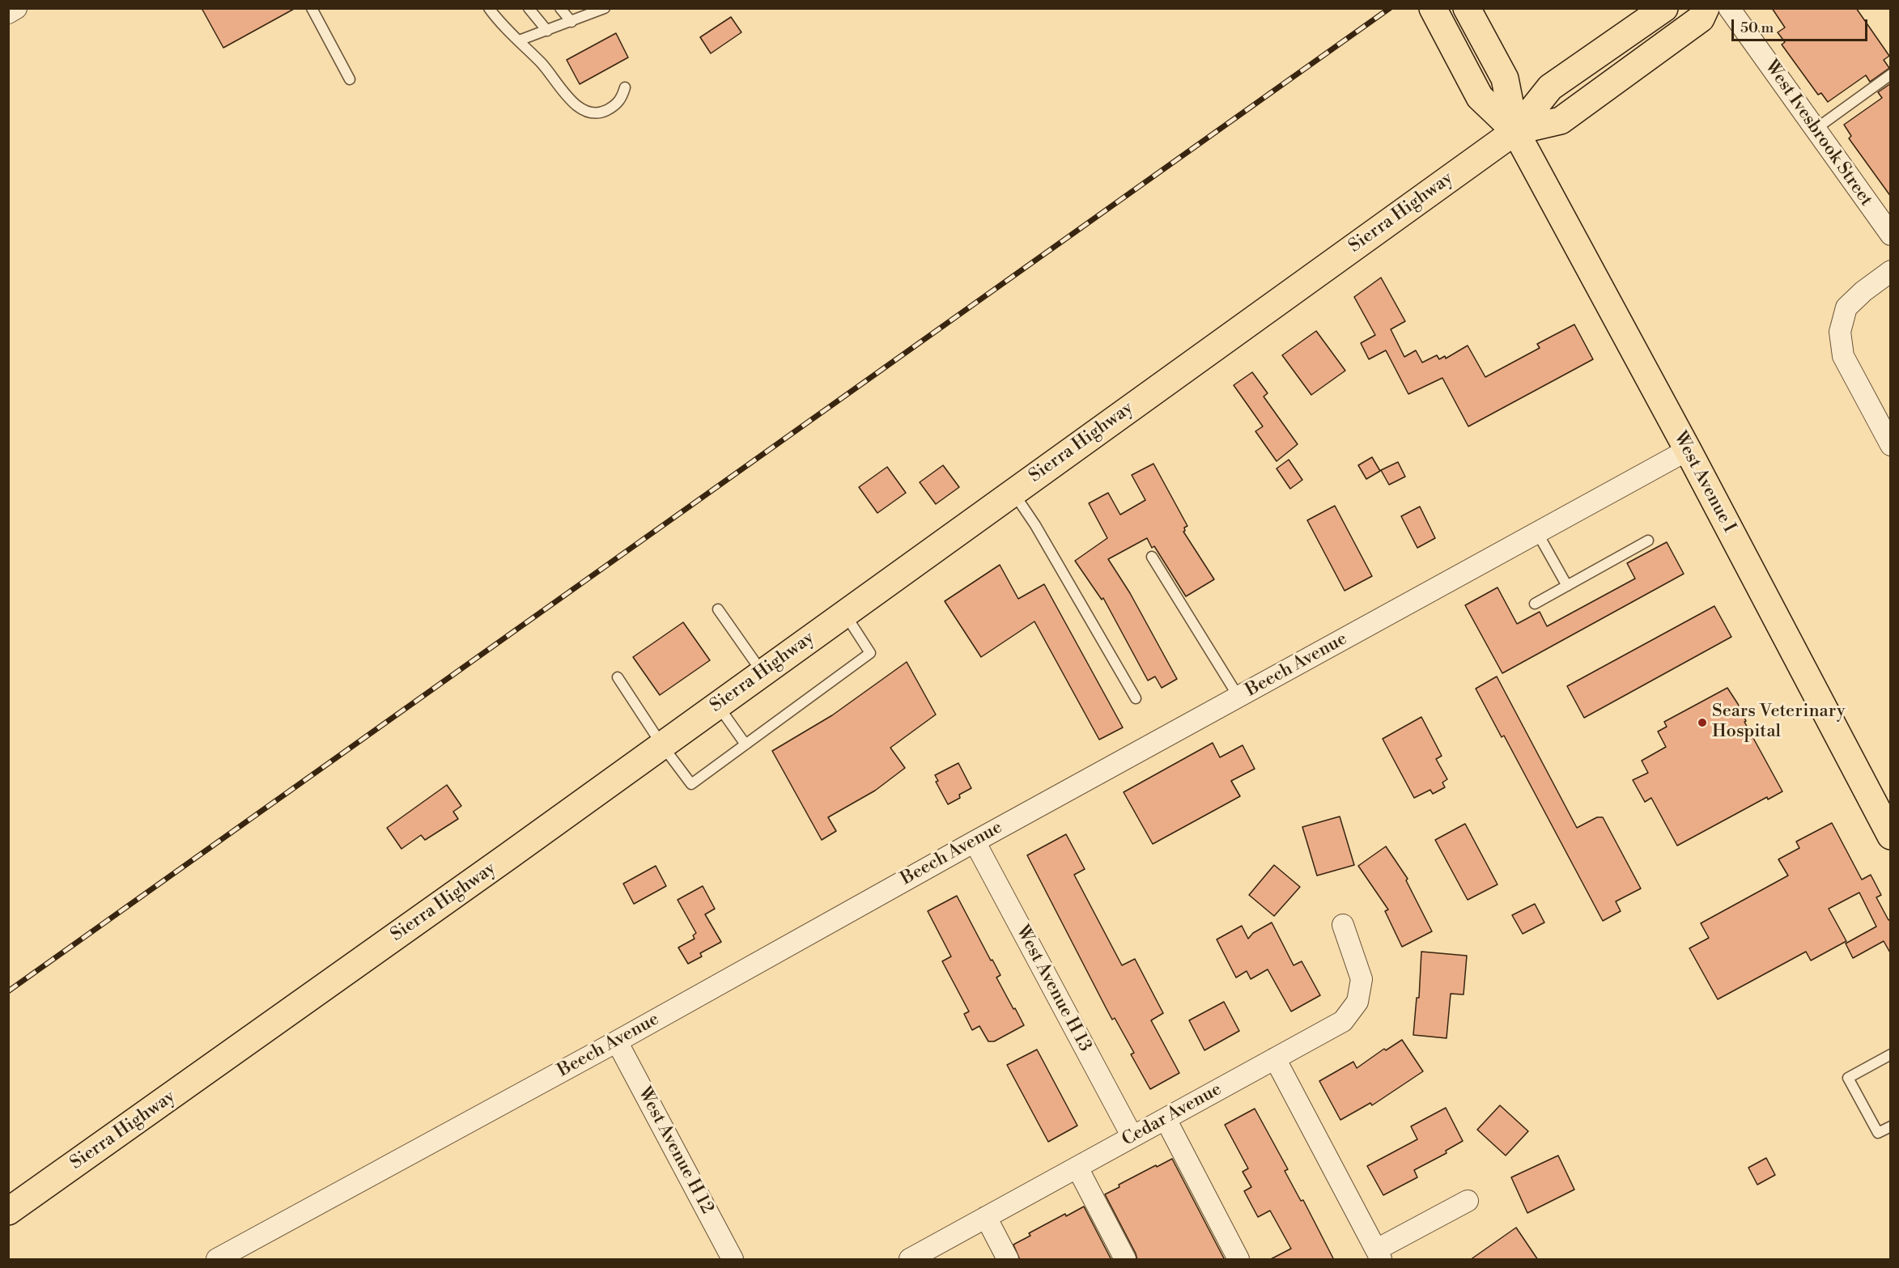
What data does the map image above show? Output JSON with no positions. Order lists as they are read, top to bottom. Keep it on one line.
{"streets":{"main road":["Sierra Highway","West Avenue I"],"street":["West Ivesbrook Street","Beech Avenue","West Avenue H 13","Cedar Avenue","West Avenue H 12"]},"crossings":[["Sierra Highway","West Avenue I"],["West Avenue I","Beech Avenue"],["Beech Avenue","West Avenue H 13"],["Beech Avenue","West Avenue H 12"],["West Avenue H 13","Cedar Avenue"]],"places":["Sears Veterinary Hospital"],"scale_bar":"50 m"}
